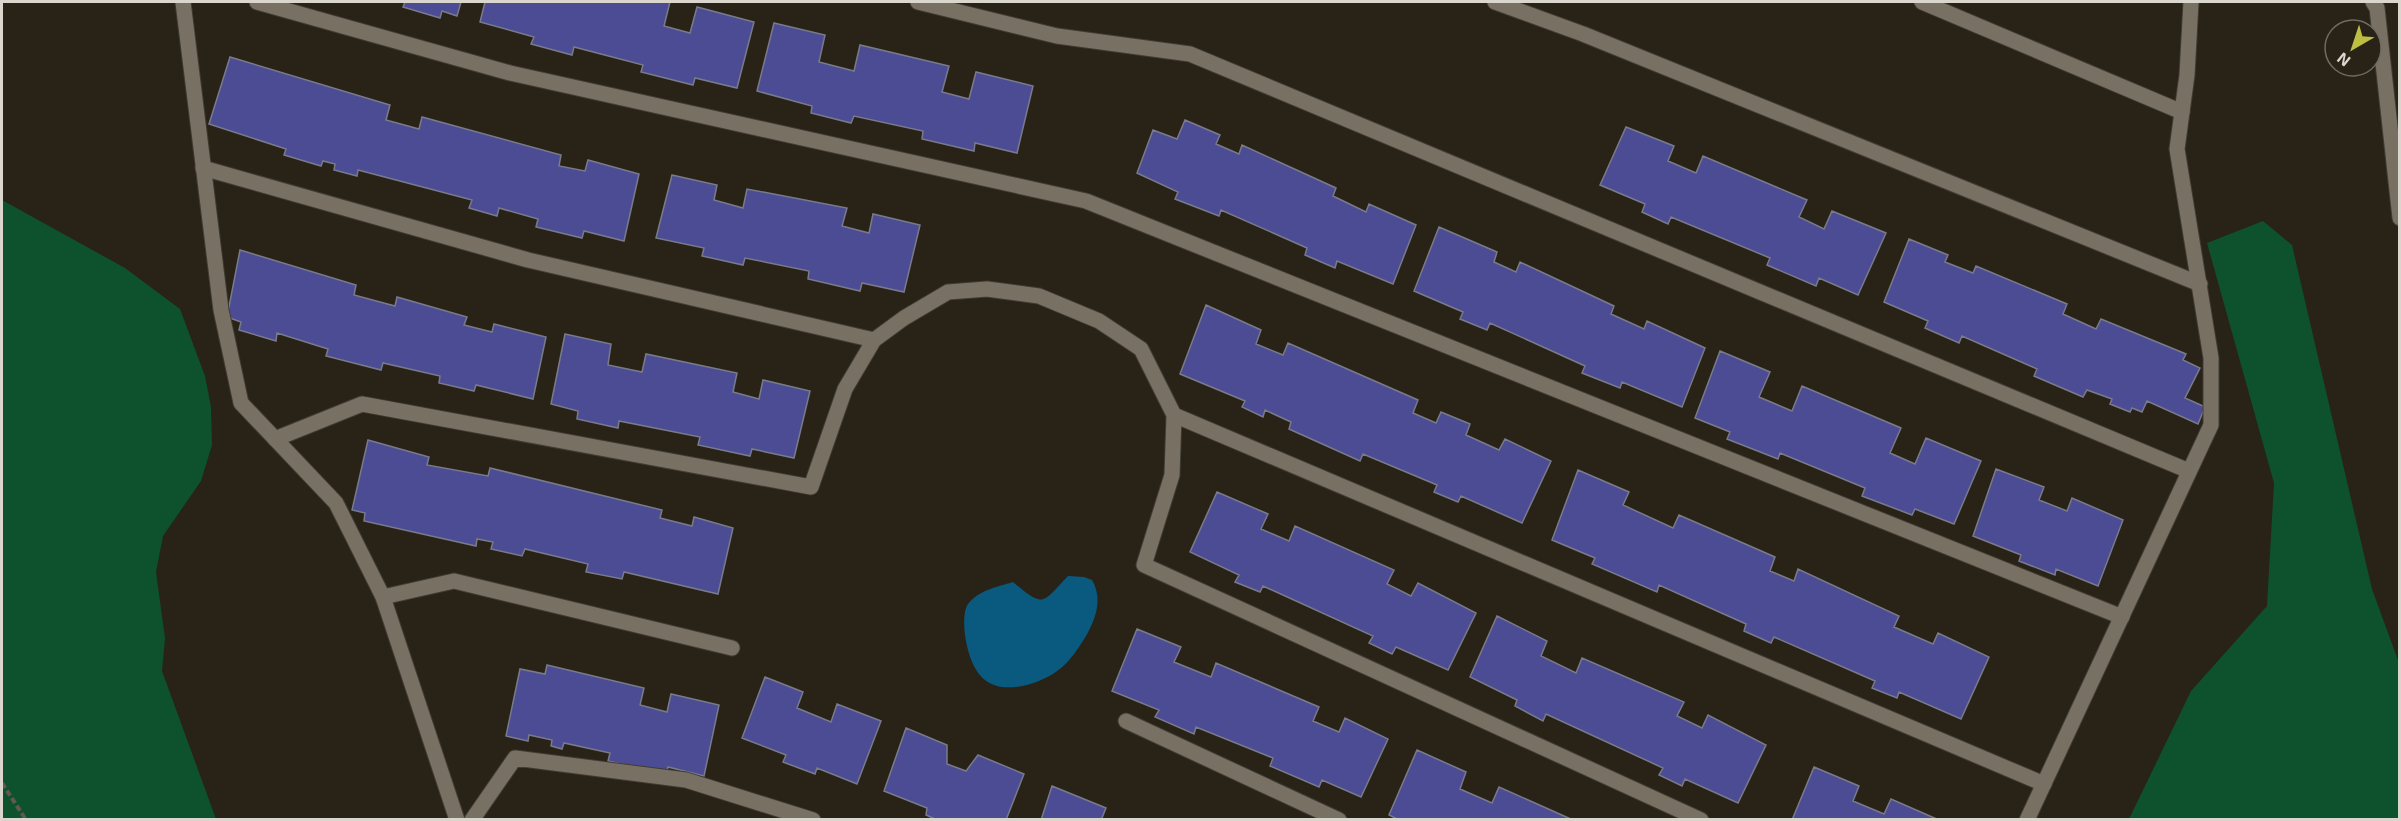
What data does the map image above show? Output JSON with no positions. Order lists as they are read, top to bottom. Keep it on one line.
{"north":"bottom left"}
